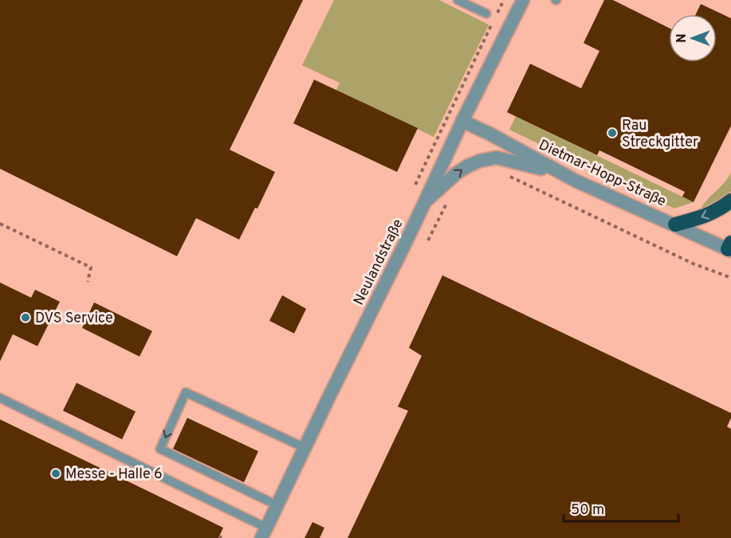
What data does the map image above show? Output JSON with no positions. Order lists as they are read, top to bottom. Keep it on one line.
{"streets":{"street":["Dietmar-Hopp-Straße","Neulandstraße"]},"crossings":[["Dietmar-Hopp-Straße","Neulandstraße"]],"places":["Rau Streckgitter","DVS Service","Messe - Halle 6"],"scale_bar":"50 m","north":"left"}
